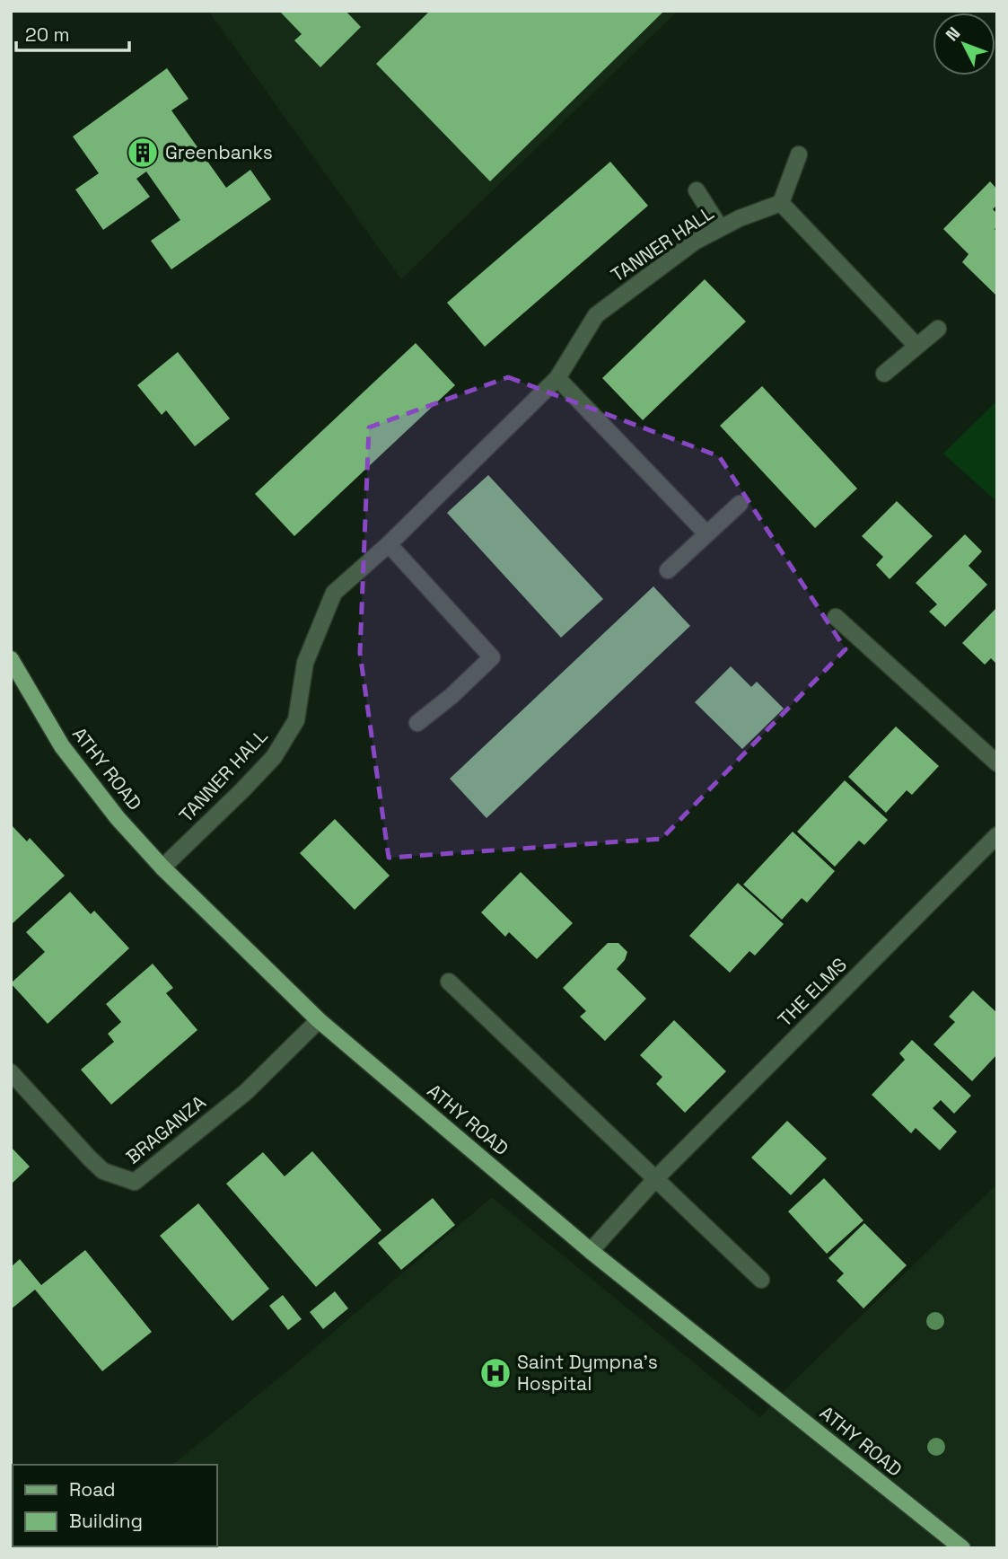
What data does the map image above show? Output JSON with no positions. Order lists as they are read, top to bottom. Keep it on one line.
{"streets":{"main road":["ATHY ROAD"],"street":["TANNER HALL","THE ELMS","BRAGANZA"]},"crossings":[["TANNER HALL","ATHY ROAD"],["ATHY ROAD","THE ELMS"],["ATHY ROAD","BRAGANZA"]],"places":{"building":["Greenbanks"],"hospital":["Saint Dympna's Hospital"]},"legend":["Road","Building"],"scale_bar":"20 m","north":"top left"}
